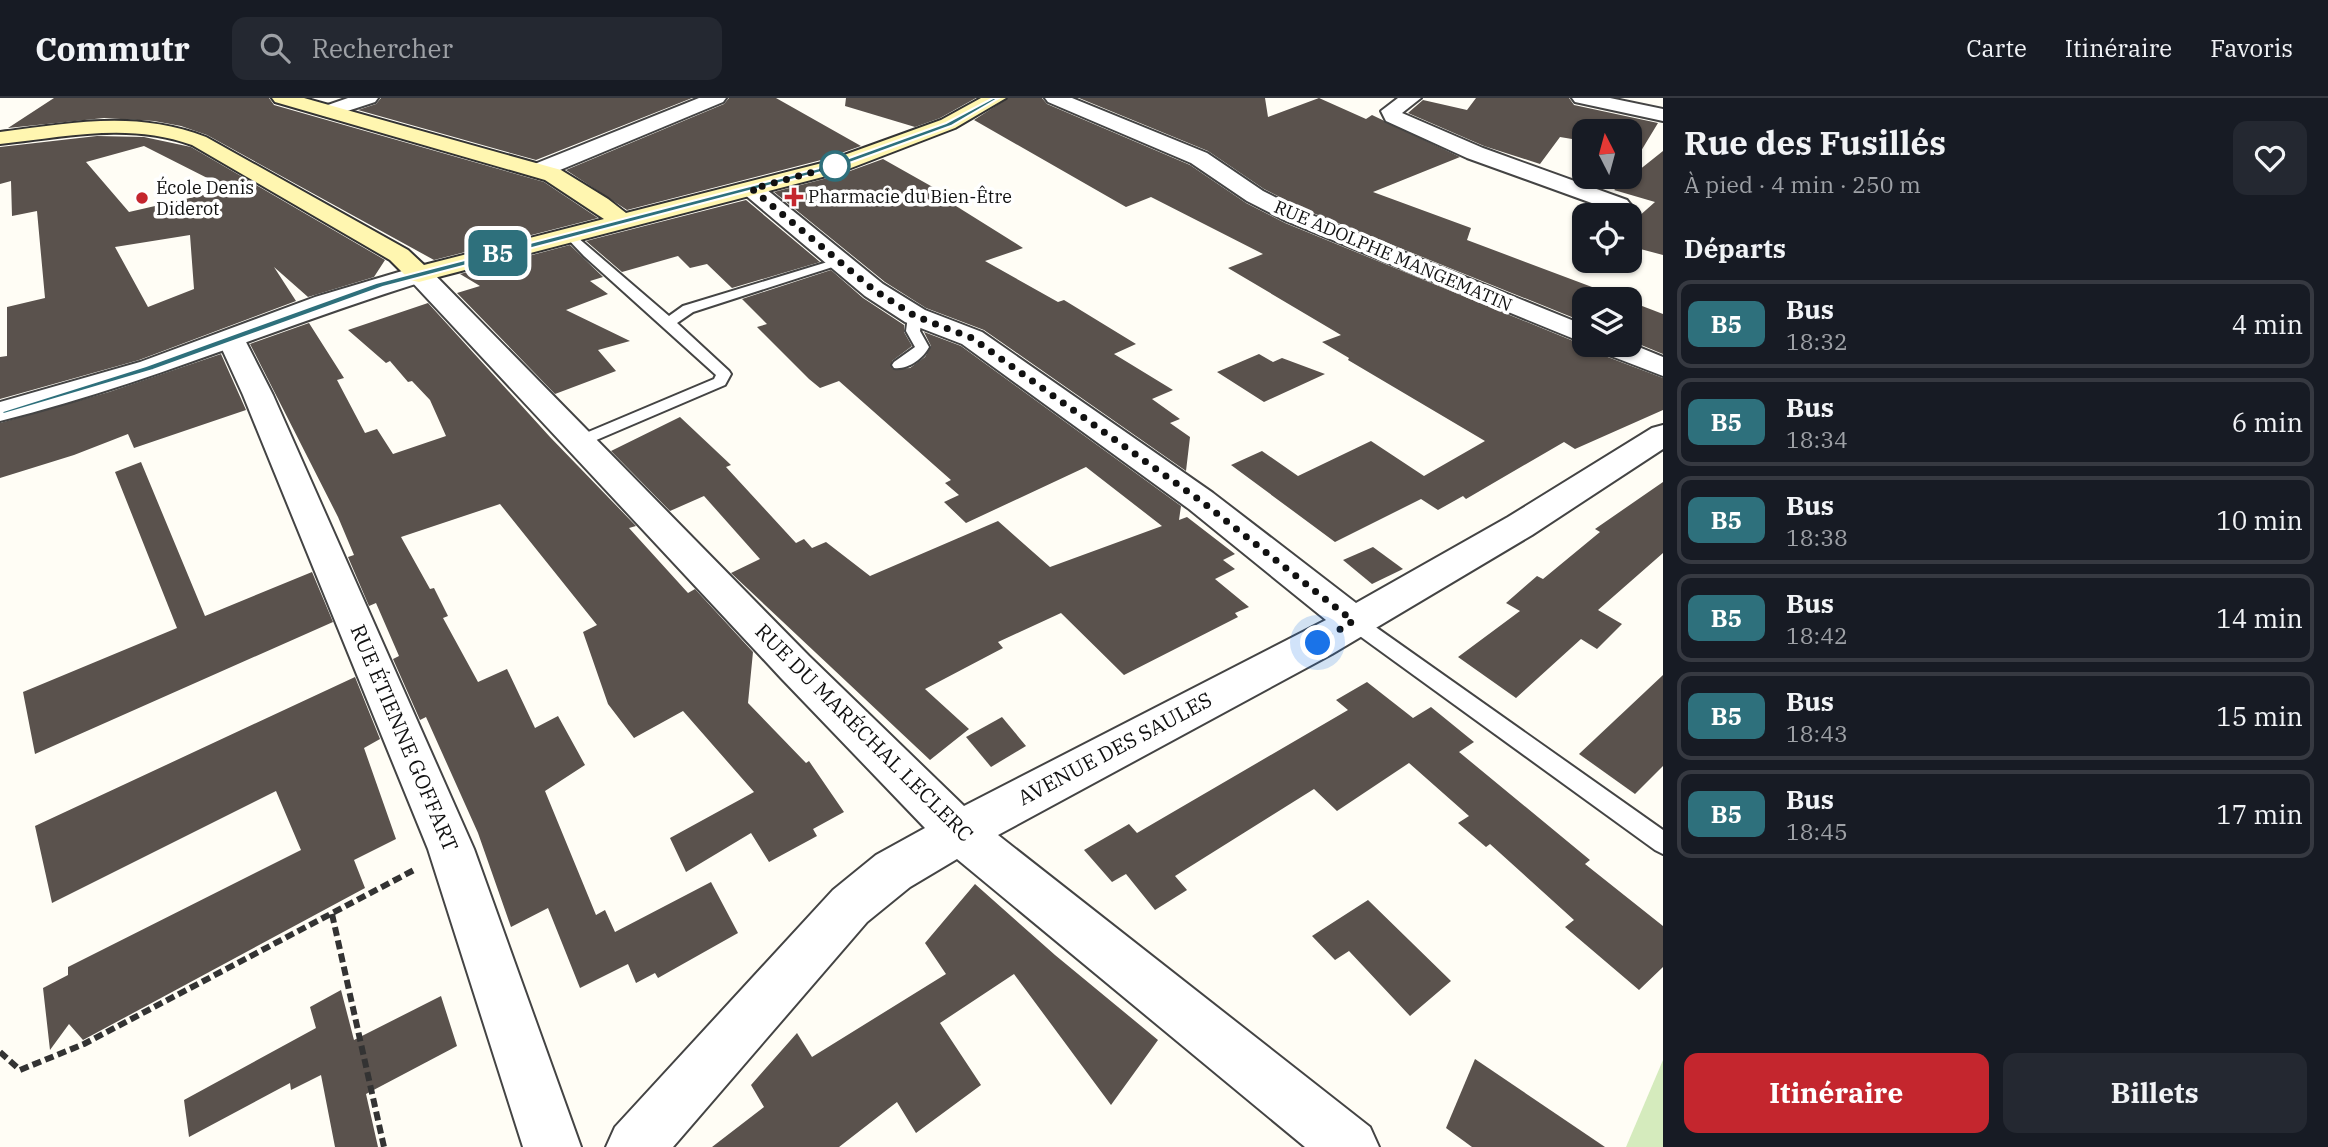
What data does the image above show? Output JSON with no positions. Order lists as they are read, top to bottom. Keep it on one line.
{"streets":{"street":["RUE ADOLPHE MANGEMATIN","RUE DU MARÉCHAL LECLERC","RUE ÉTIENNE GOFFART","AVENUE DES SAULES"]},"crossings":[["RUE DU MARÉCHAL LECLERC","AVENUE DES SAULES"]],"places":{"health":["Pharmacie du Bien-Être"],"other":["École Denis Diderot"]},"lines":["bus line B5"],"north":"top","page":{"header":"Commutr","search":"Rechercher","nav":["Carte","Itinéraire","Favoris"],"on_map":"B5","heading":[["Rue des Fusillés","À pied · 4 min · 250 m"],"Départs"],"list":[{"mark":"B5","name":"Bus","note":"18:32","value":"4 min"},{"mark":"B5","name":"Bus","note":"18:34","value":"6 min"},{"mark":"B5","name":"Bus","note":"18:38","value":"10 min"},{"mark":"B5","name":"Bus","note":"18:42","value":"14 min"},{"mark":"B5","name":"Bus","note":"18:43","value":"15 min"},{"mark":"B5","name":"Bus","note":"18:45","value":"17 min"}],"buttons":["Itinéraire","Billets"]}}
